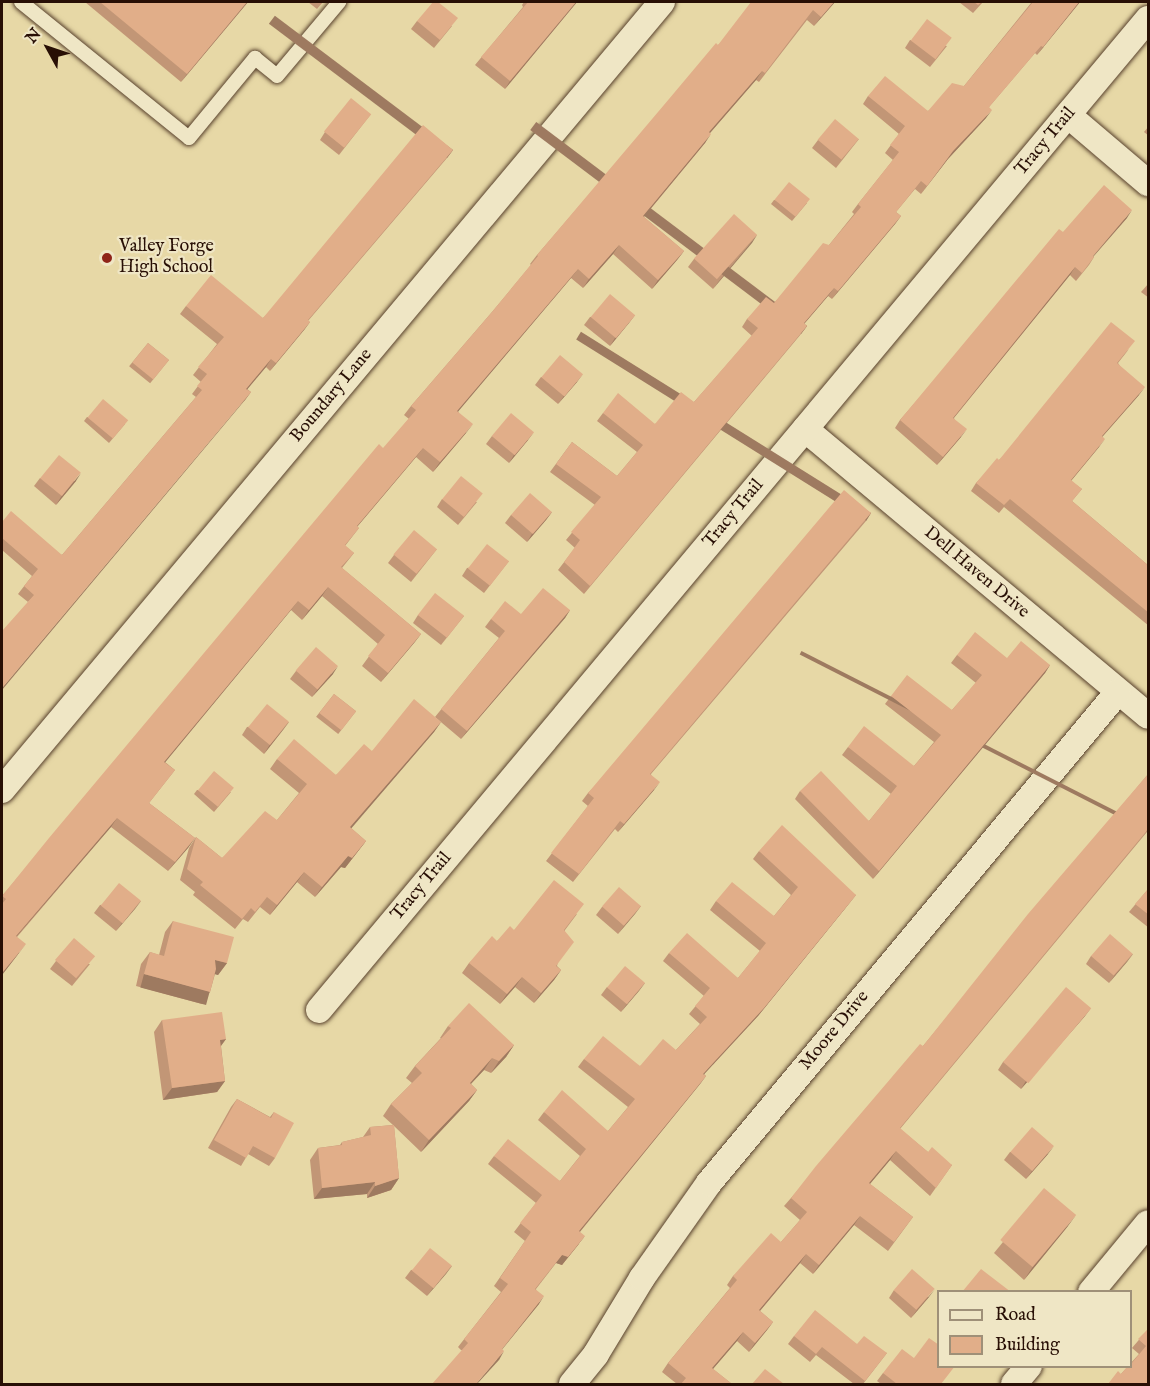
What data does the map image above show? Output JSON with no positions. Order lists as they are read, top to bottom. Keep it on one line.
{"streets":{"street":["Tracy Trail","Boundary Lane","Dell Haven Drive","Moore Drive"]},"crossings":[["Tracy Trail","Dell Haven Drive"],["Dell Haven Drive","Moore Drive"]],"places":["Valley Forge High School"],"legend":["Road","Building"],"north":"top left"}
